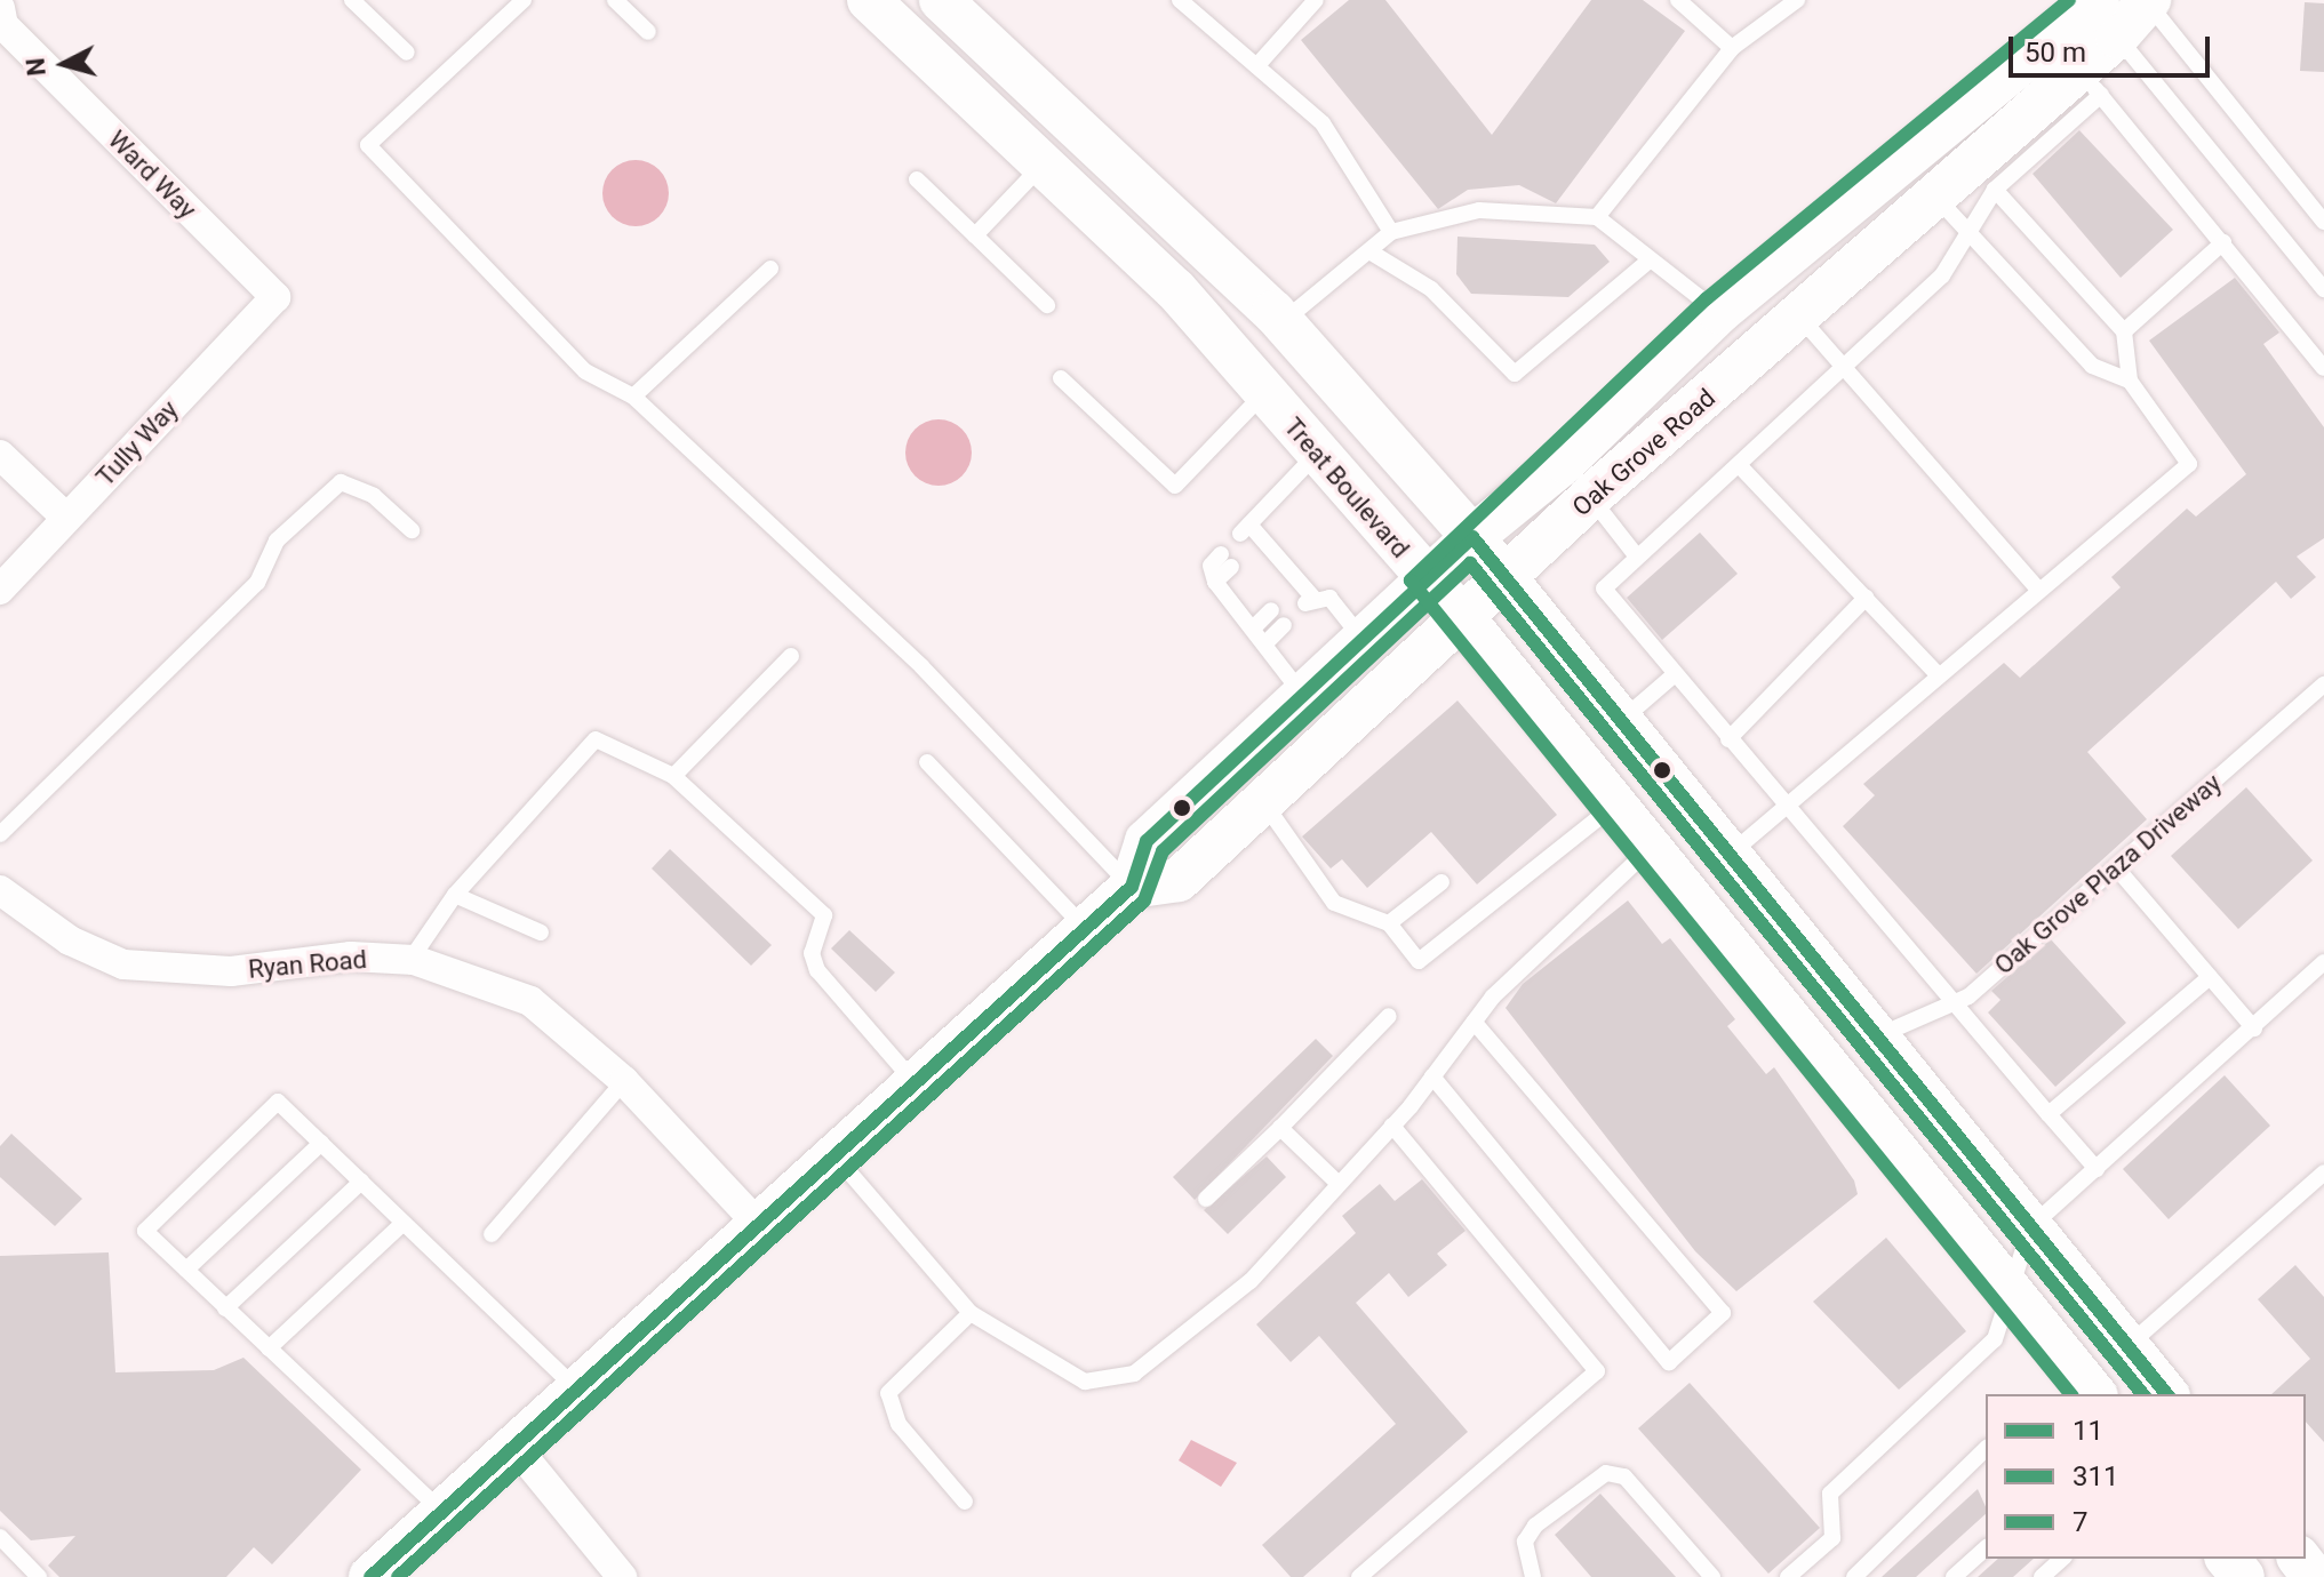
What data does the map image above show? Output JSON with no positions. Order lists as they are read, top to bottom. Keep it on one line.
{"streets":{"main road":["Oak Grove Road","Treat Boulevard"],"street":["Ward Way","Tully Way","Ryan Road"],"lane":["Oak Grove Plaza Driveway"]},"crossings":[["Ward Way","Tully Way"],["Oak Grove Road","Treat Boulevard"],["Oak Grove Road","Ryan Road"]],"lines":["transit line 7","transit line 11","transit line 311"],"legend":["11","311","7"],"scale_bar":"50 m","north":"left"}
